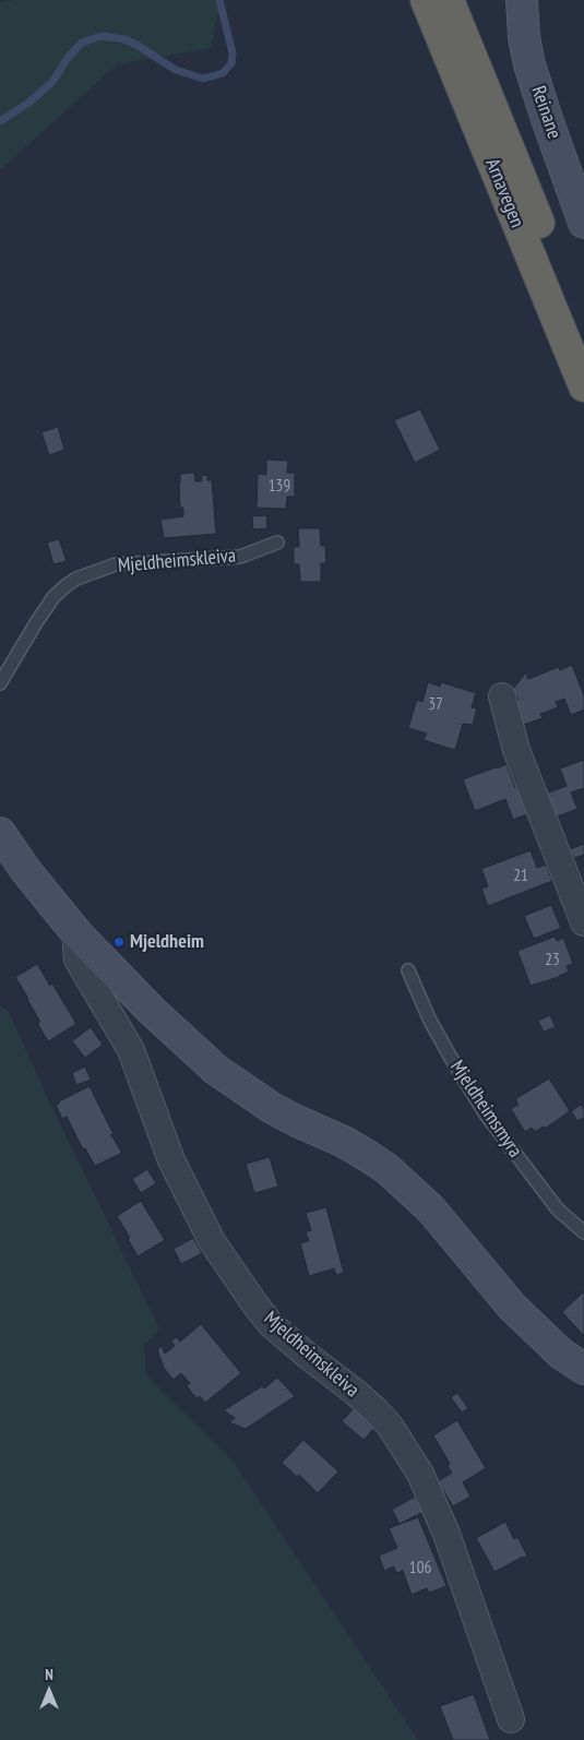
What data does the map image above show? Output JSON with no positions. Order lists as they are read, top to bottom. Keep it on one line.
{"streets":{"highway":["Arnavegen"],"main road":["Reinane"],"street":["Mjeldheimskleiva"],"lane":["Mjeldheimsmyra"]},"places":["Mjeldheim"],"house_numbers":["139","37","21","23","106"],"north":"top"}
